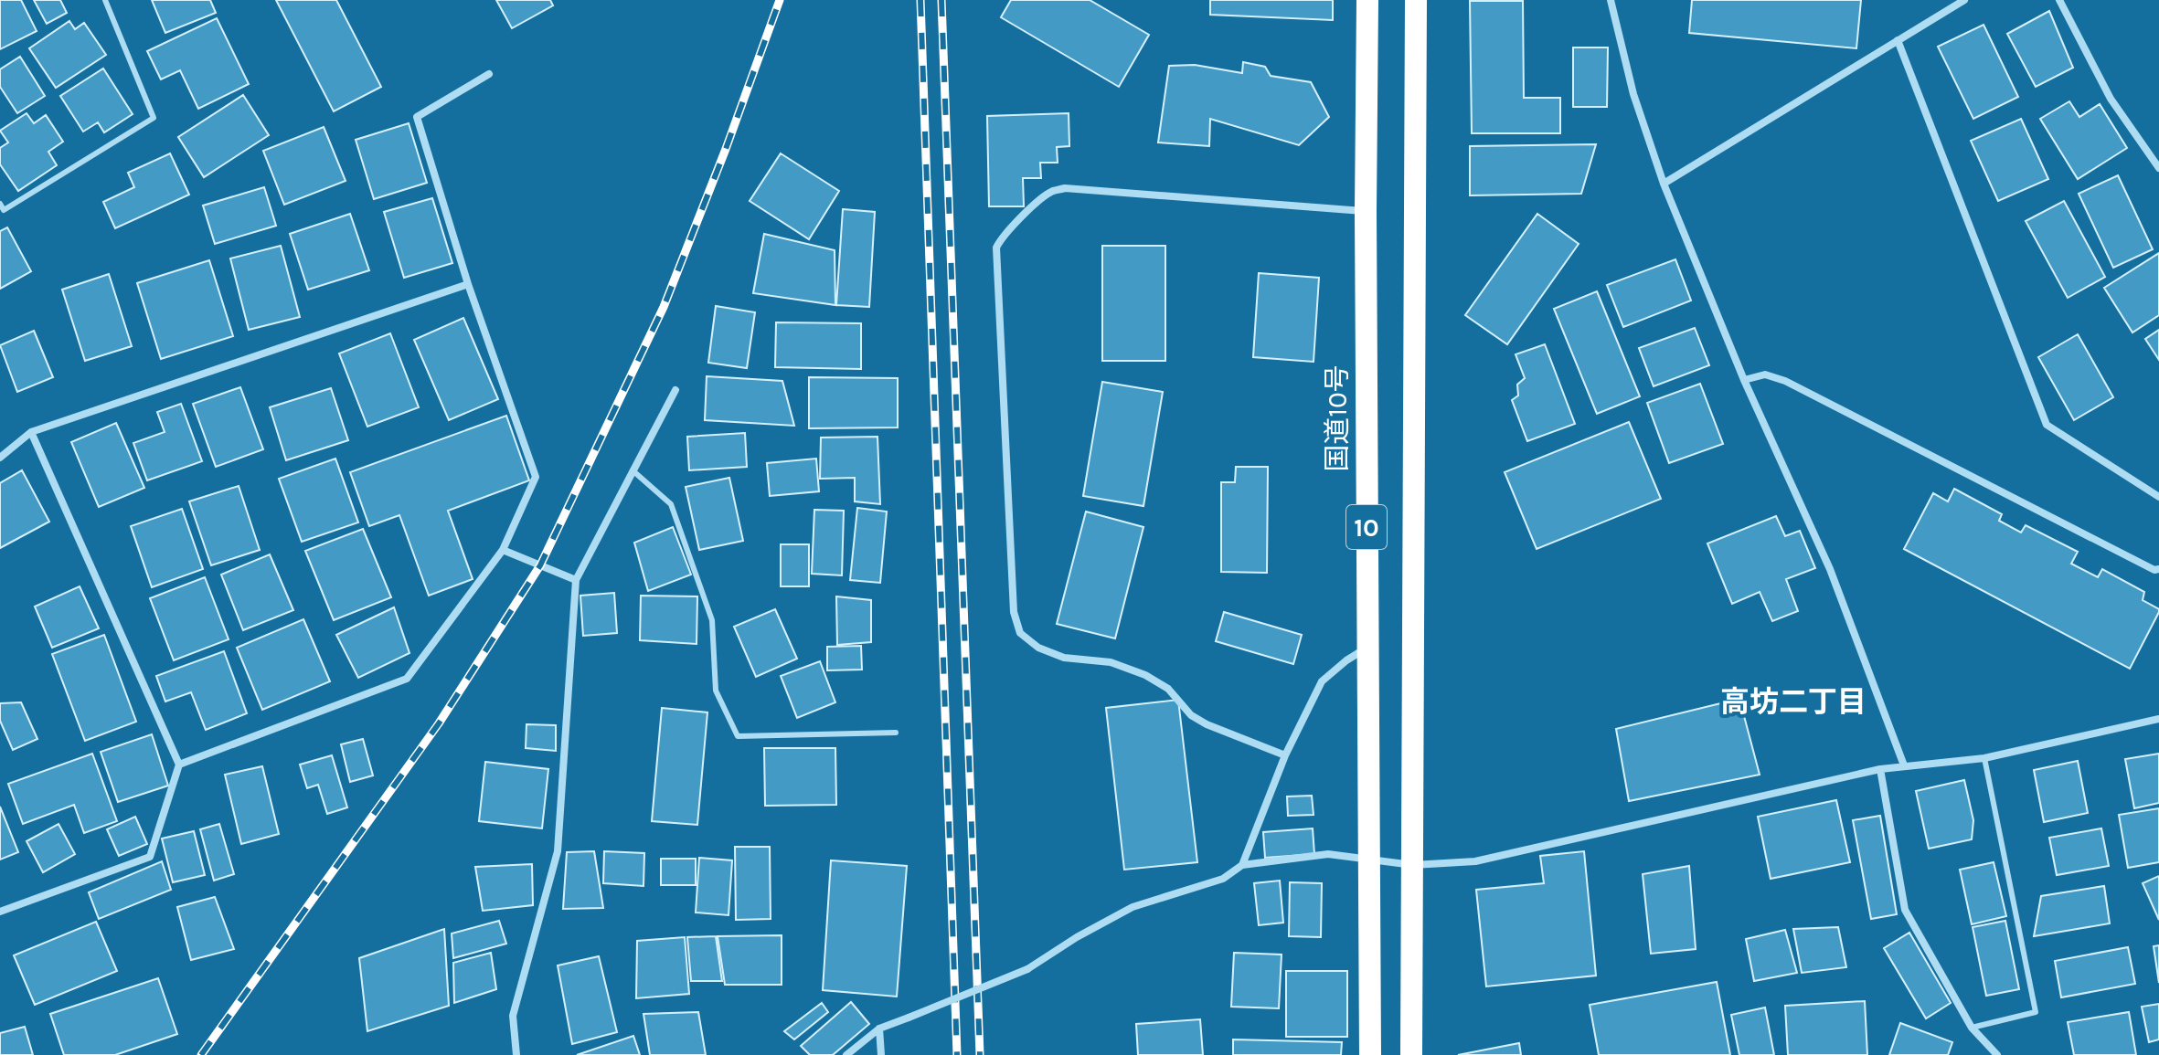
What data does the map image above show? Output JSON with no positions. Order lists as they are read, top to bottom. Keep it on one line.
{"streets":{"highway":["国道10号","10"]},"districts":["高坊二丁目"]}
